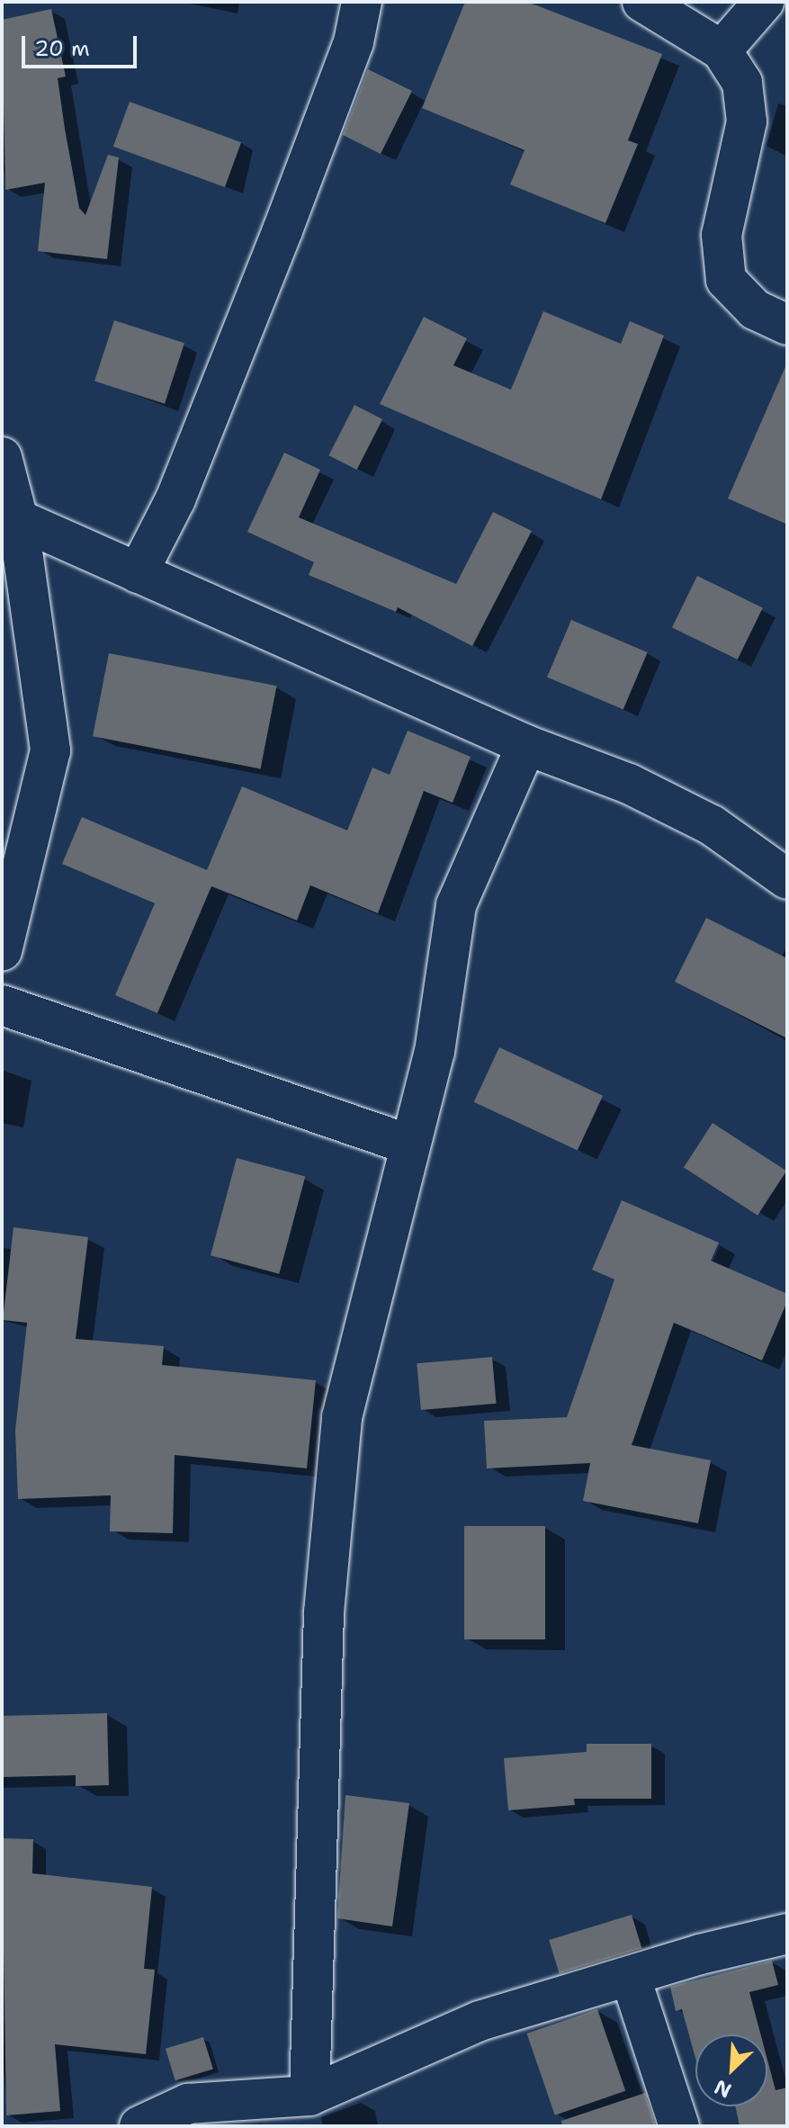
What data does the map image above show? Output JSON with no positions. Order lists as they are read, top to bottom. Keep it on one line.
{"scale_bar":"20 m","north":"bottom left"}
